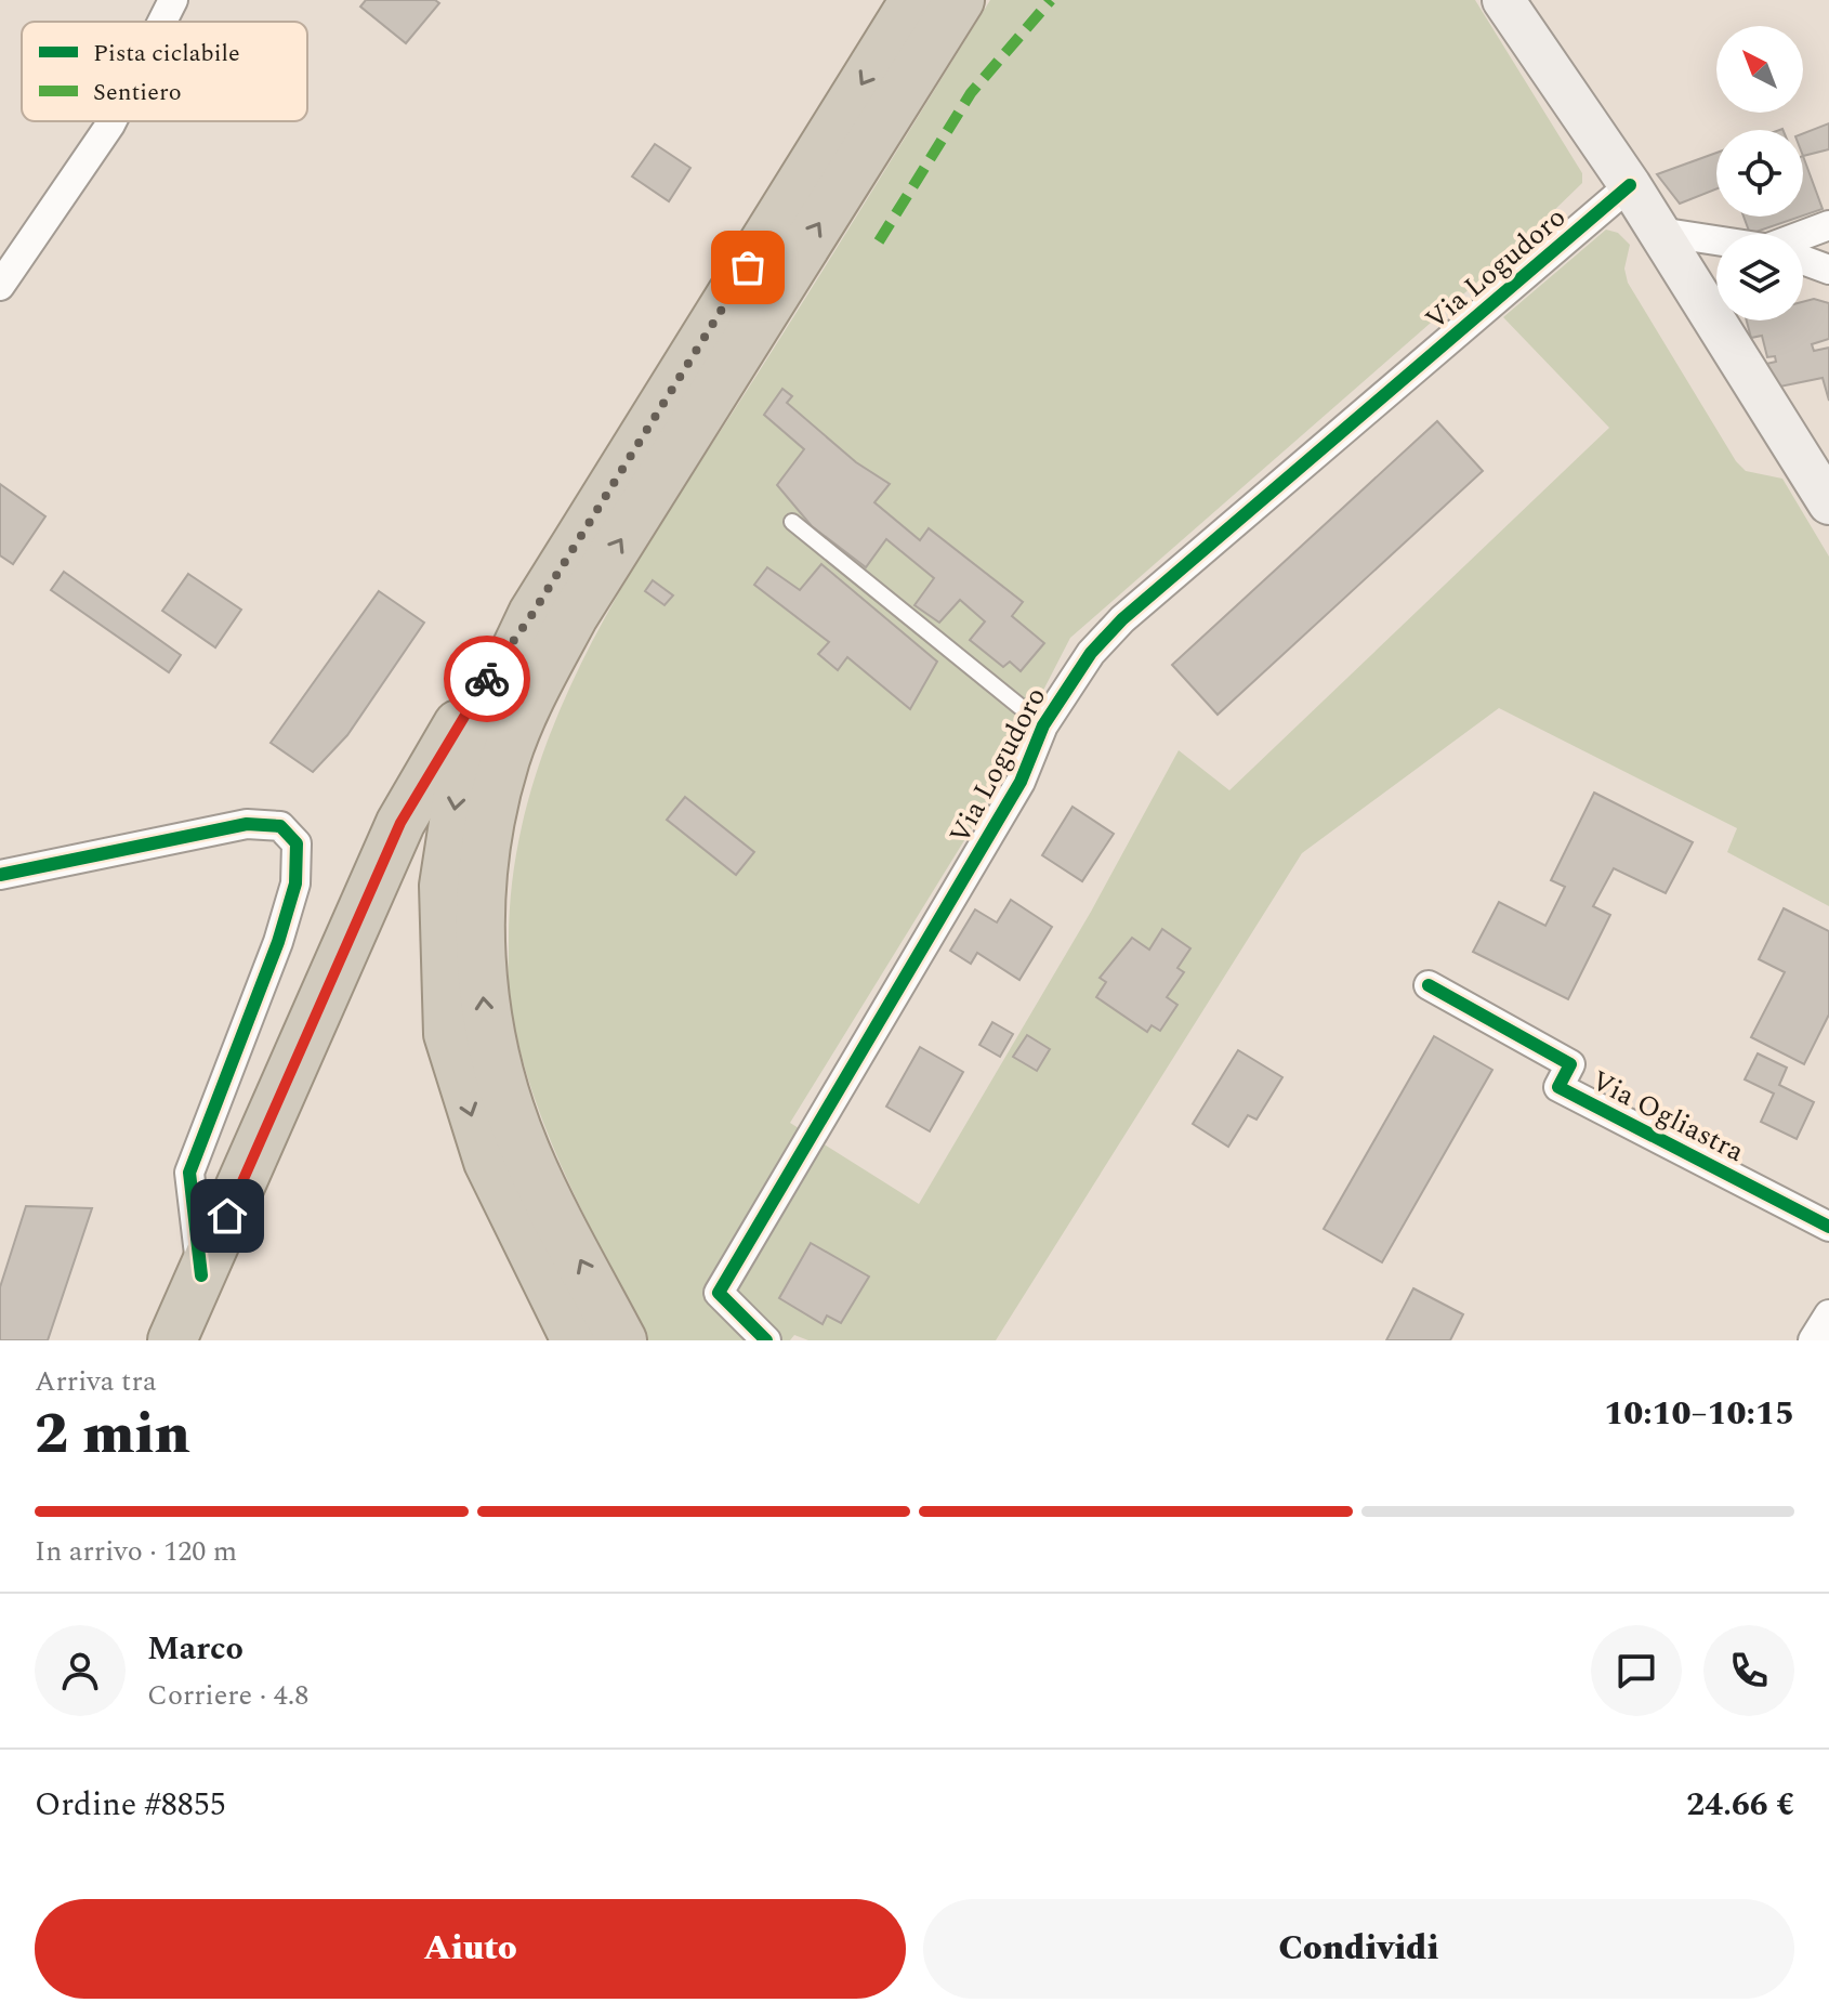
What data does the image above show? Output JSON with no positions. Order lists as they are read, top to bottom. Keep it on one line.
{"streets":{"street":["Via Logudoro","Via Ogliastra"]},"legend":["Pista ciclabile","Sentiero"],"north":"top left","page":{"heading":["2 min","Arriva tra","10:10–10:15"],"panel":["Marco","Corriere · 4.8","Ordine #8855","24.66 €"],"bar":"In arrivo · 120 m","buttons":["Aiuto","Condividi"]}}
